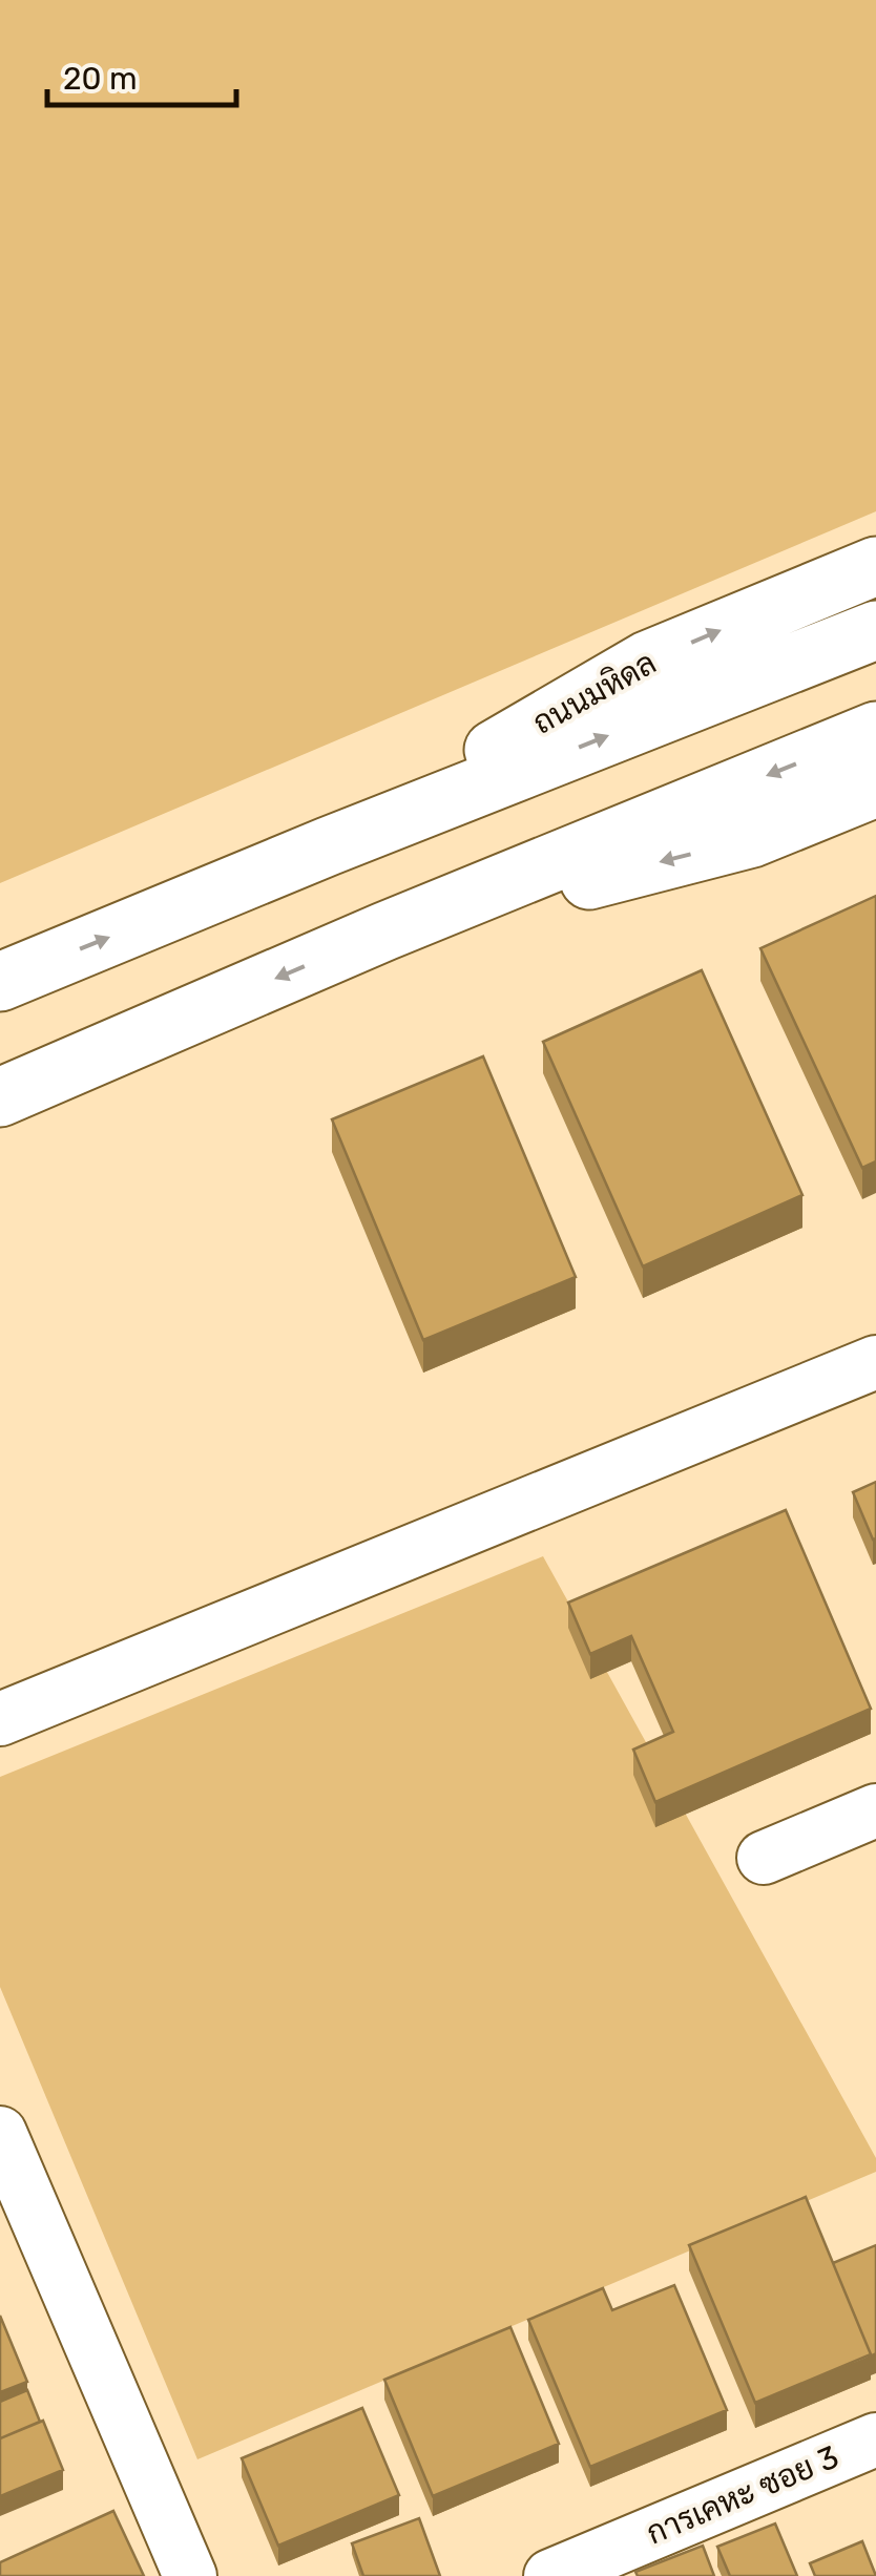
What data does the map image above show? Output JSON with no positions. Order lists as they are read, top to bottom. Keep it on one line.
{"streets":{"main road":["ถนนมหิดล"],"street":["การเคหะ ซอย 3"]},"scale_bar":"20 m"}
